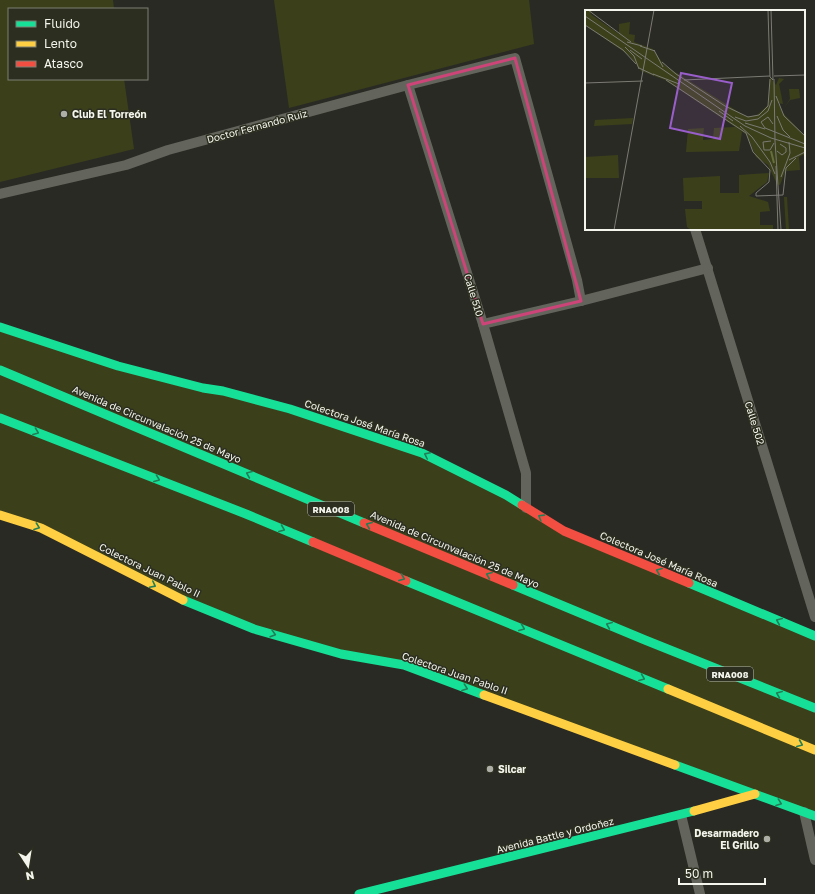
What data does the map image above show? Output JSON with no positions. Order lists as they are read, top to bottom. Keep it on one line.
{"streets":{"main road":["Colectora José María Rosa","Avenida de Circunvalación 25 de Mayo","RNA008","Colectora Juan Pablo II","Avenida Battle y Ordoñez"],"street":["Doctor Fernando Ruiz","Calle 510","Calle 502"]},"crossings":[["Doctor Fernando Ruiz","Calle 510"],["Calle 510","Colectora José María Rosa"],["Colectora Juan Pablo II","Avenida Battle y Ordoñez"]],"one_way":["Colectora José María Rosa"],"places":["Club El Torreón","Silcar","Desarmadero El Grillo"],"legend":["Fluido","Lento","Atasco"],"scale_bar":"50 m","north":"bottom"}
